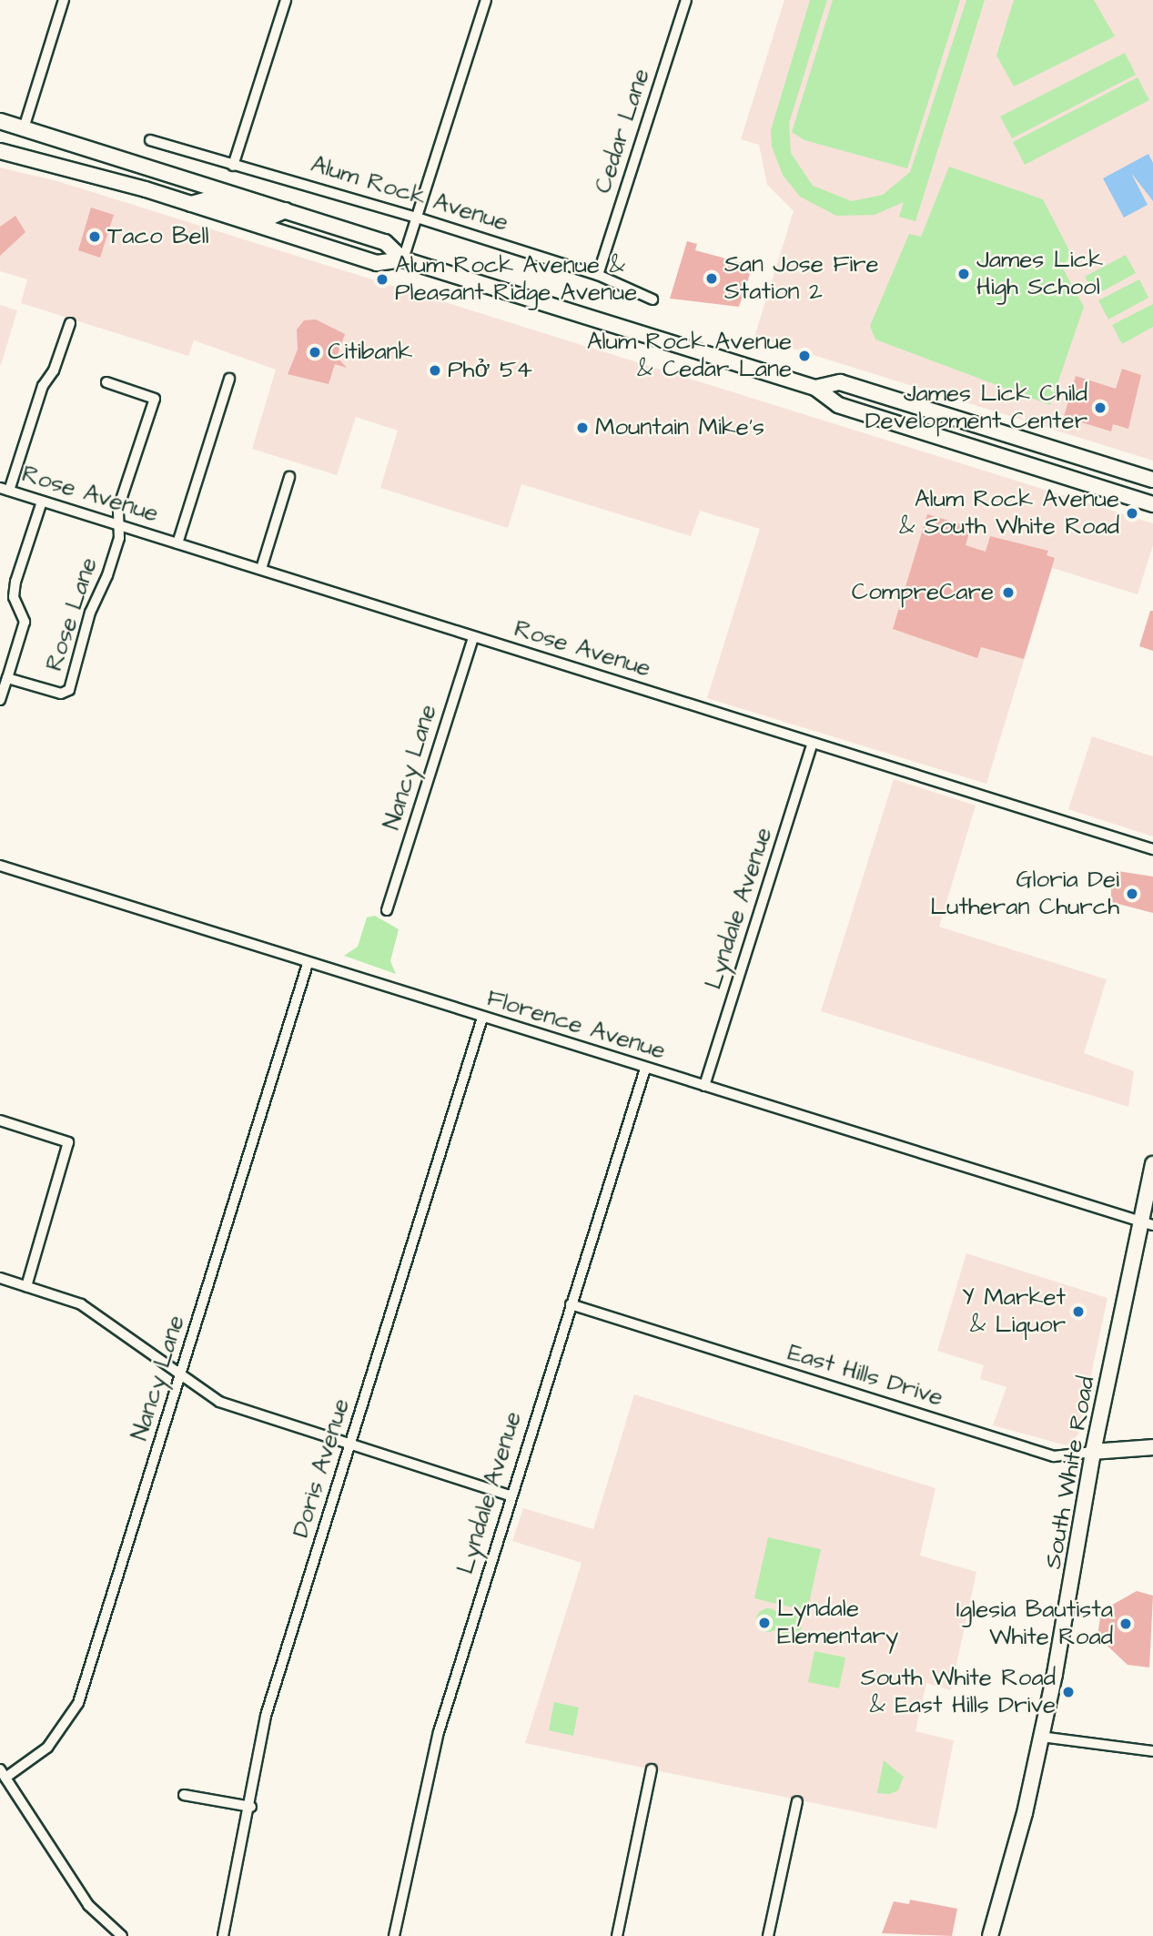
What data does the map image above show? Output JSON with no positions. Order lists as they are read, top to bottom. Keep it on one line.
{"streets":{"main road":["East Hills Drive","South White Road"],"street":["Cedar Lane","Alum Rock Avenue","Rose Avenue","Rose Lane","Nancy Lane","Lyndale Avenue","Florence Avenue","Doris Avenue"]},"crossings":[["Cedar Lane","Alum Rock Avenue"],["Rose Avenue","Rose Lane"],["Rose Avenue","Nancy Lane"],["Rose Avenue","Lyndale Avenue"],["Nancy Lane","Florence Avenue"],["Lyndale Avenue","Florence Avenue"],["Lyndale Avenue","East Hills Drive"],["Florence Avenue","Doris Avenue"],["Florence Avenue","South White Road"],["East Hills Drive","South White Road"]],"places":["Taco Bell","James Lick High School","San Jose Fire Station 2","Alum Rock Avenue & Pleasant Ridge Avenue","Citibank","Alum Rock Avenue & Cedar Lane","Phở 54","James Lick Child Development Center","Mountain Mike's","Alum Rock Avenue & South White Road","CompreCare","Gloria Dei Lutheran Church","Y Market & Liquor","Lyndale Elementary","Iglesia Bautista White Road","South White Road & East Hills Drive"]}
